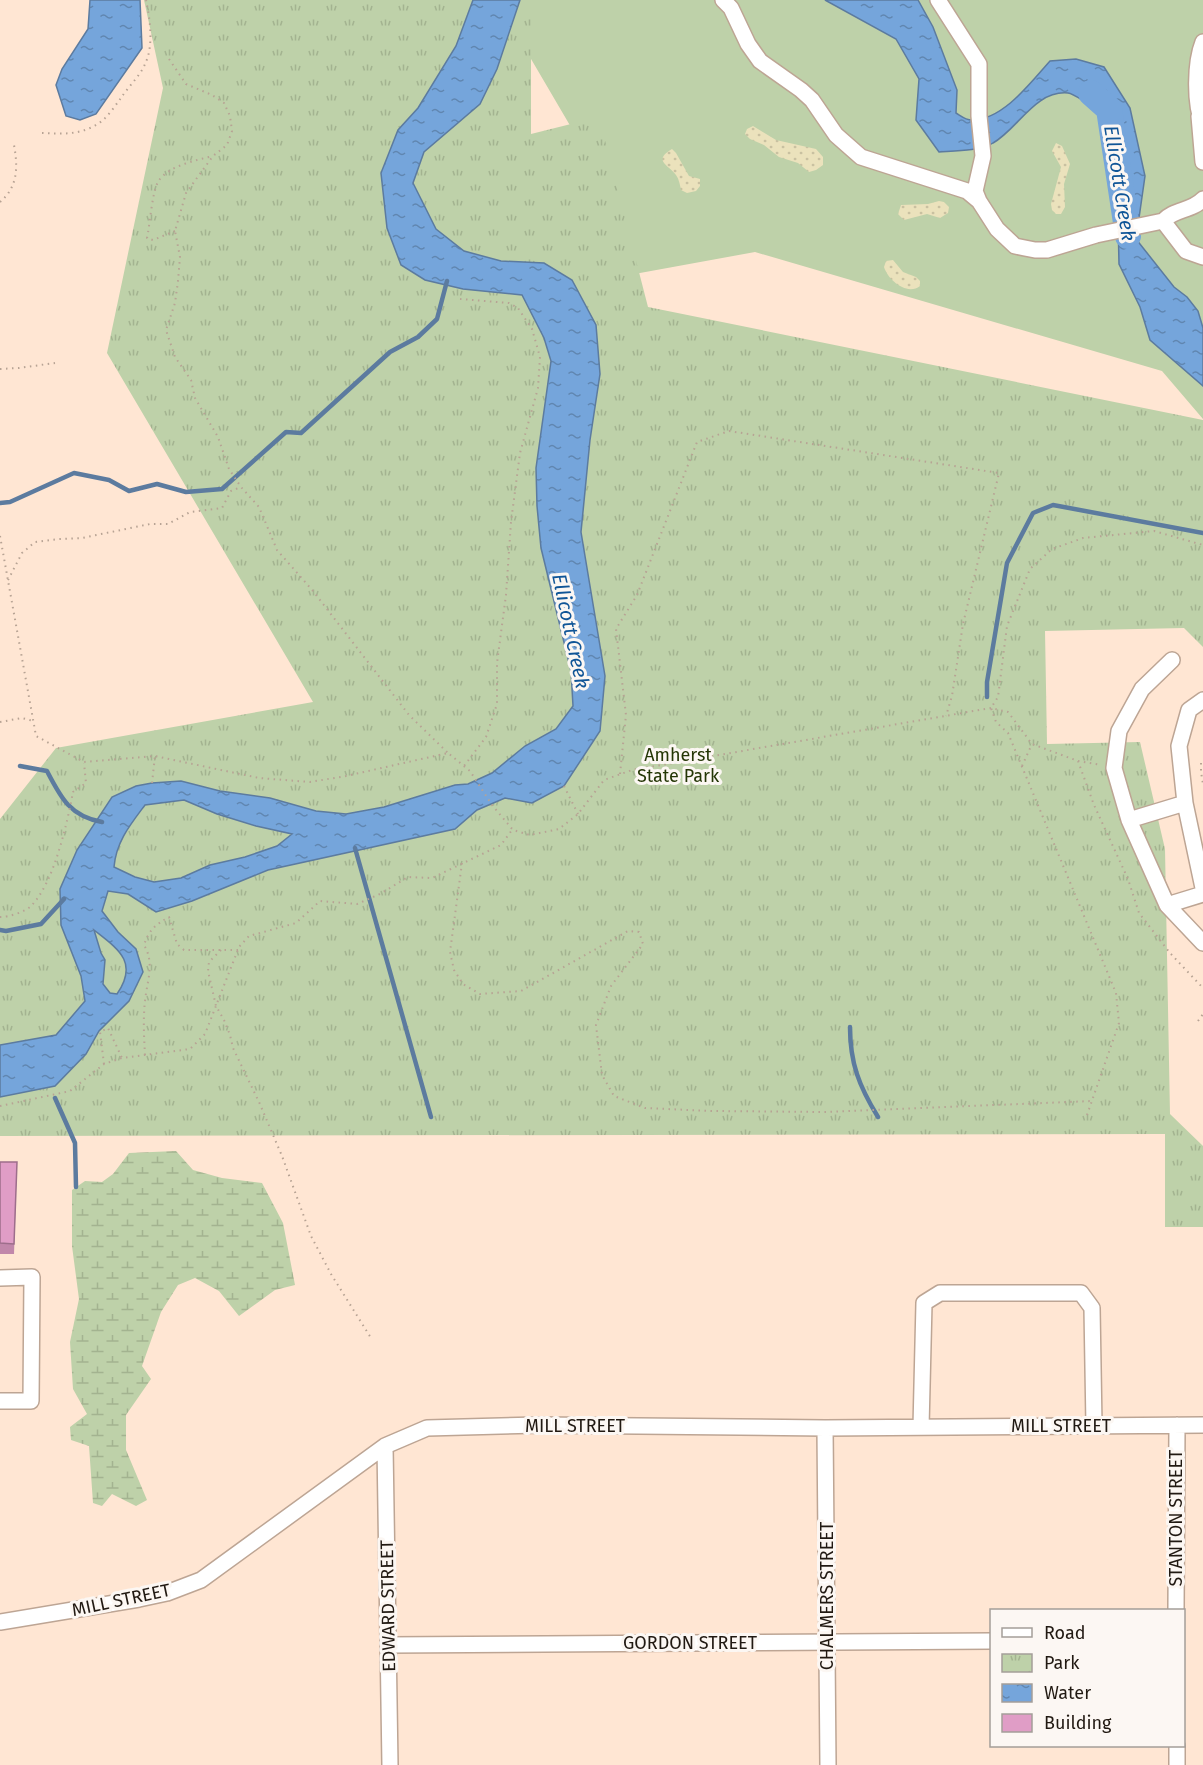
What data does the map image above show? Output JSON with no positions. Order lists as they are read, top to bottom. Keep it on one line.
{"streets":{"street":["MILL STREET","STANTON STREET","CHALMERS STREET","EDWARD STREET","GORDON STREET"]},"crossings":[["MILL STREET","STANTON STREET"],["MILL STREET","CHALMERS STREET"],["MILL STREET","EDWARD STREET"],["CHALMERS STREET","GORDON STREET"],["EDWARD STREET","GORDON STREET"]],"water":["Ellicott Creek"],"parks":["Amherst State Park"],"legend":["Road","Park","Water","Building"]}
